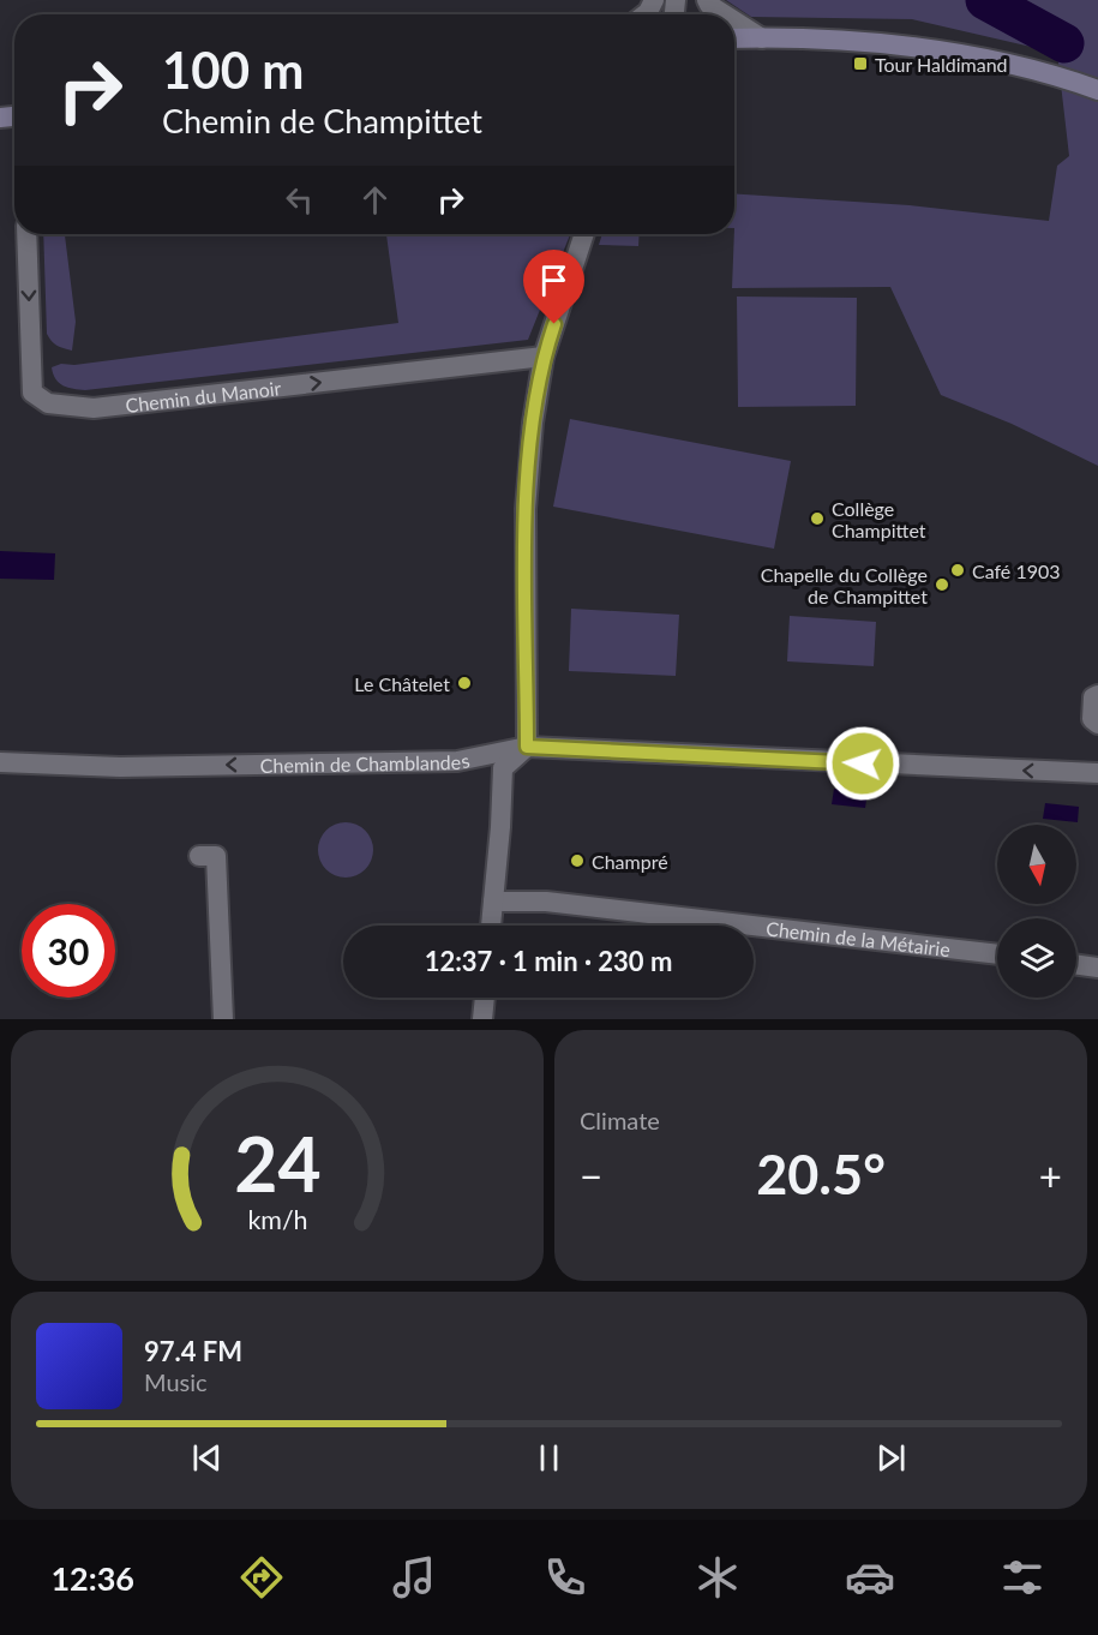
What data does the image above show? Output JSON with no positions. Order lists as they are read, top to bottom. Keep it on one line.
{"streets":{"street":["Chemin du Manoir","Chemin de Chamblandes","Chemin de la Métairie"]},"one_way":["Chemin de Chamblandes"],"places":{"transit":["Tour Haldimand"],"other":["Collège Champittet","Café 1903","Chapelle du Collège de Champittet","Le Châtelet","Champré"]},"north":"bottom","page":{"turn":["100 m","Chemin de Champittet"],"limit":"30","trip":"12:37 · 1 min · 230 m","tile":"Climate","heat":["−","20.5°","+"],"song":["97.4 FM","Music"],"tabs":"12:36","gauge":["24","km/h"]}}
